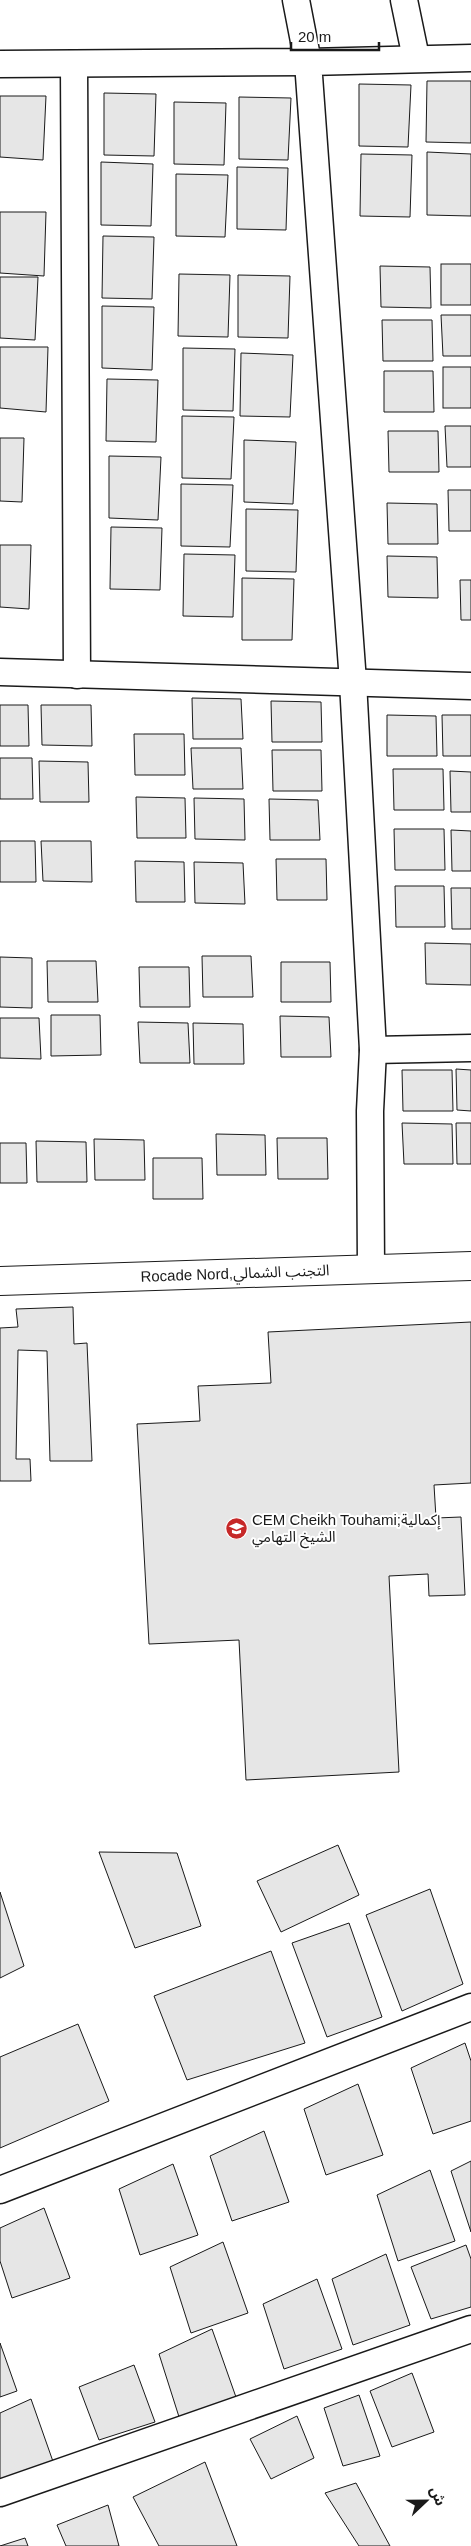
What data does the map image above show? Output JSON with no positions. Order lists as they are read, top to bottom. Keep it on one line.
{"streets":{"main road":["Rocade Nord,التجنب الشمالي"]},"places":{"school or university":["CEM Cheikh Touhami;إكمالية الشيخ التهامي"]},"scale_bar":"20 m","north":"right"}
